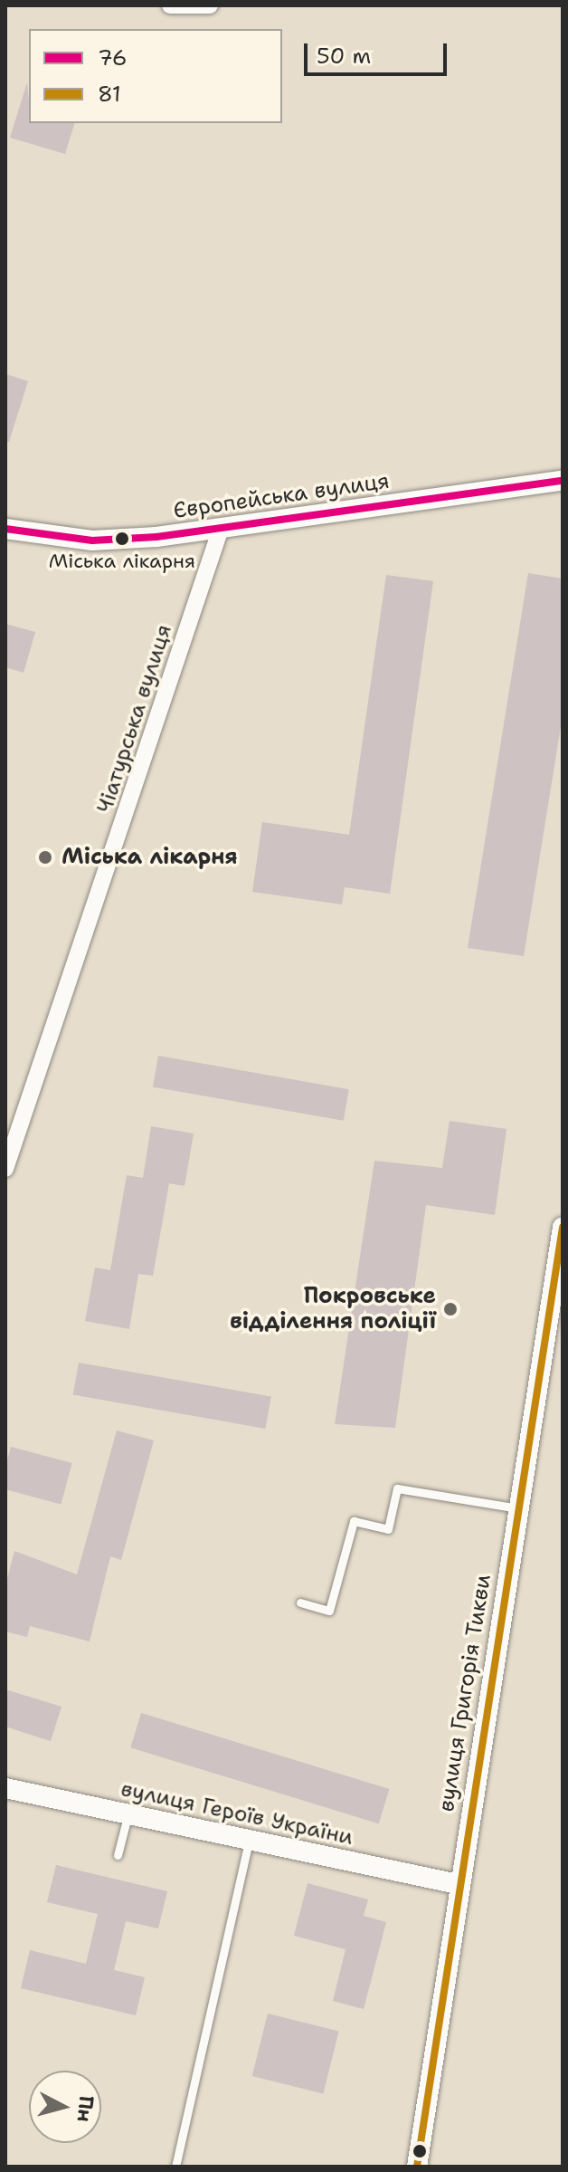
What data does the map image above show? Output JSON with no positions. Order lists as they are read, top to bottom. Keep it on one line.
{"streets":{"street":["Європейська вулиця","Чіатурська вулиця","вулиця Григорія Тикви","вулиця Героїв України"]},"crossings":[["Європейська вулиця","Чіатурська вулиця"],["вулиця Григорія Тикви","вулиця Героїв України"]],"places":["Міська лікарня","Мiська лiкарня","Покровське відділення поліції"],"lines":["transit line 76","transit line 81"],"legend":["76","81"],"scale_bar":"50 m","north":"right"}
